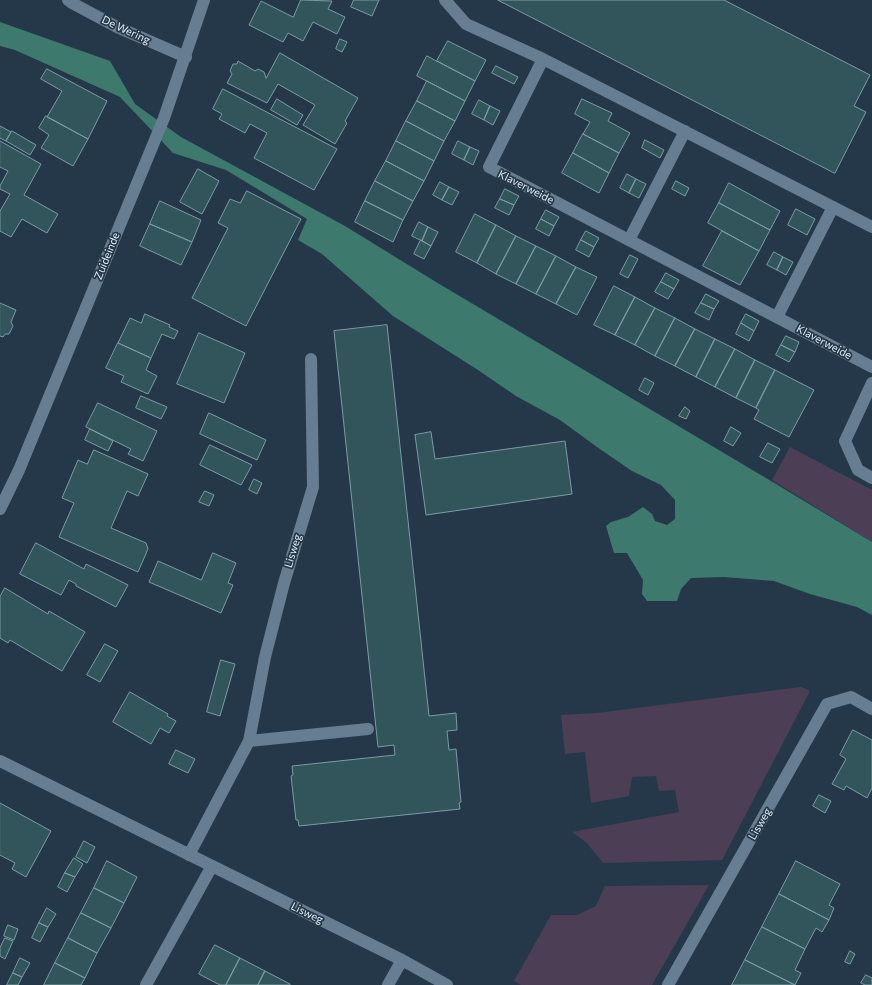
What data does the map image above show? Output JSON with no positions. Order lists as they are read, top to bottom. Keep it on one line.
{"streets":{"street":["De Wering","Klaverweide","Zuideinde","Lisweg"]},"crossings":[["De Wering","Zuideinde"]]}
